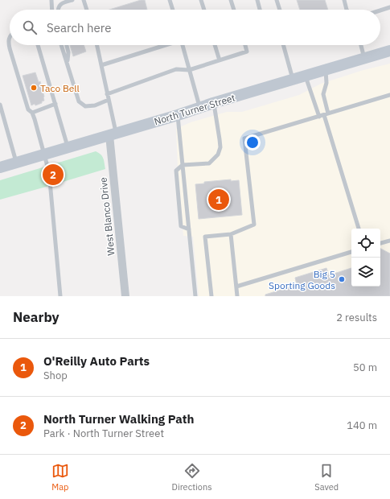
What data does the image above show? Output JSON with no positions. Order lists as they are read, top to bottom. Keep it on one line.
{"streets":{"main road":["North Turner Street"],"street":["West Blanco Drive"]},"crossings":[["North Turner Street","West Blanco Drive"]],"places":["Taco Bell","Big 5 Sporting Goods"],"page":{"search":"Search here","pins":["2","1"],"heading":["Nearby","2 results"],"list":[{"mark":"1","name":"O'Reilly Auto Parts","note":"Shop","value":"50 m"},{"mark":"2","name":"North Turner Walking Path","note":"Park · North Turner Street","value":"140 m"}],"nav":["Map","Directions","Saved"]}}
